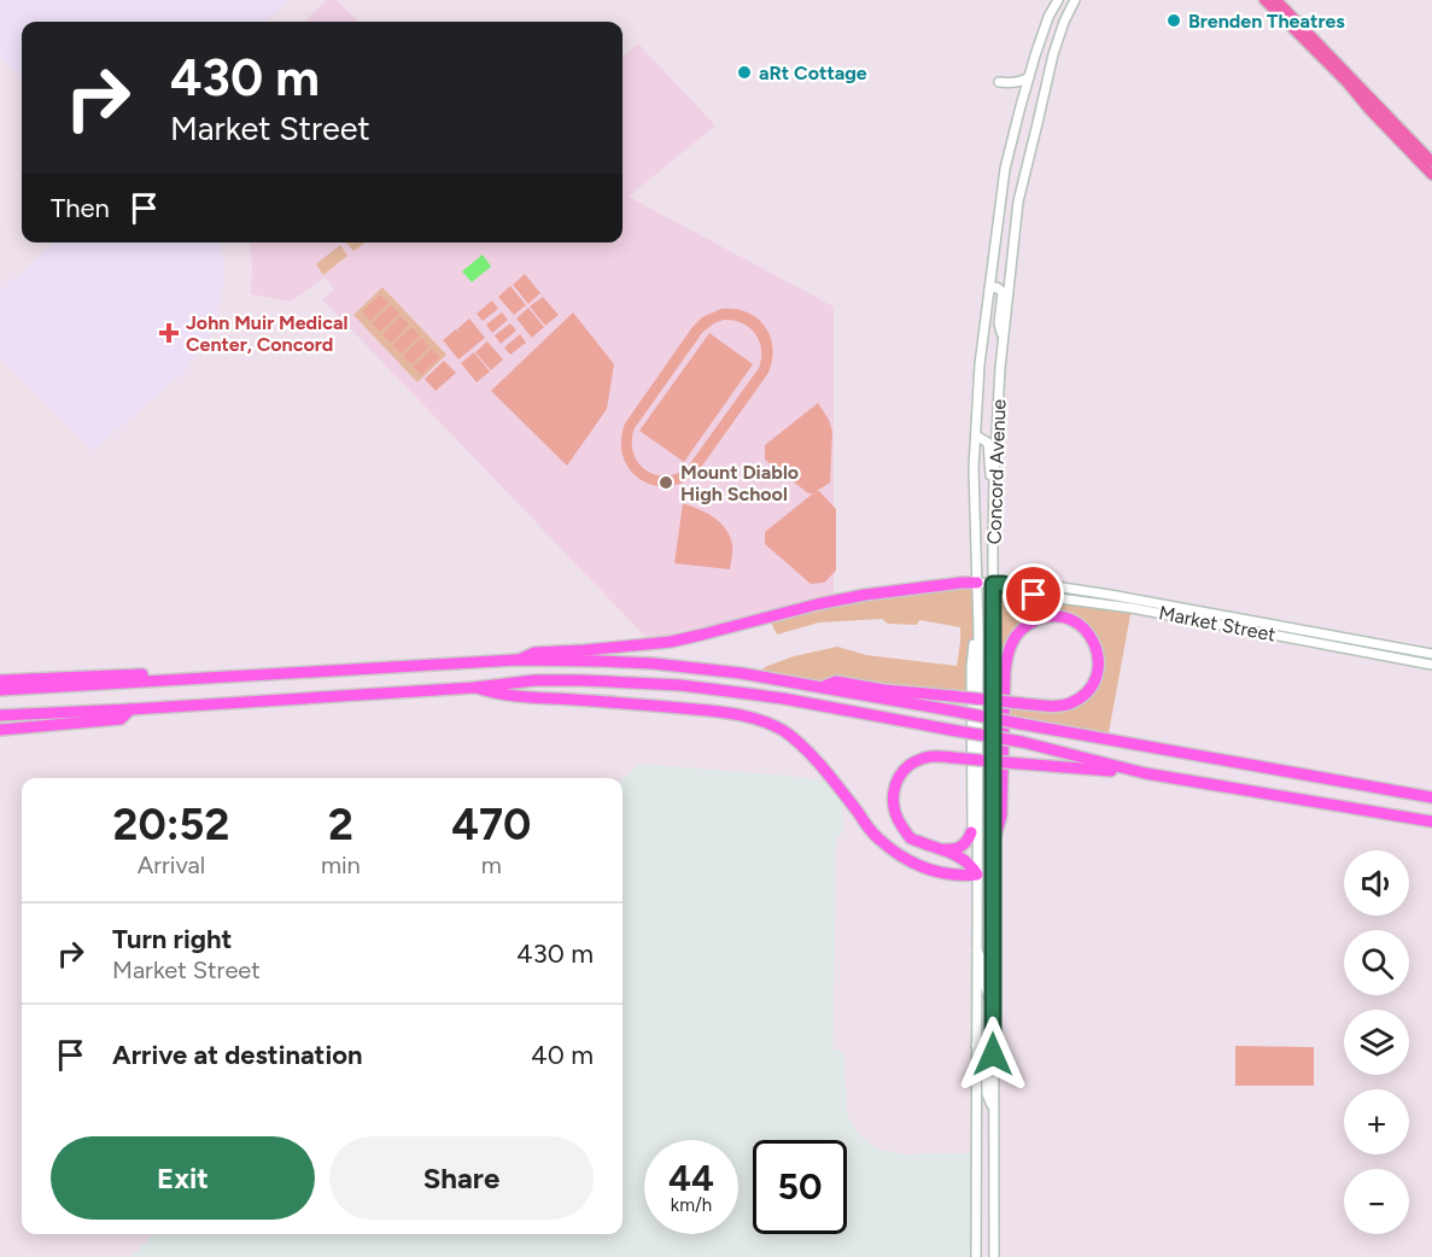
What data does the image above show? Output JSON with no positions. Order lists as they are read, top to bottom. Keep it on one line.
{"streets":{"main road":["Concord Avenue","Market Street"]},"crossings":[["Concord Avenue","Market Street"]],"places":{"other":["Brenden Theatres","aRt Cottage","Mount Diablo High School"],"health":["John Muir Medical Center, Concord"]},"page":{"turn":["430 m","Market Street"],"then":"Then","eta":["20:52","Arrival","2","min","470","m"],"map_buttons":["+","−"],"list":[{"name":"Turn right","note":"Market Street","value":"430 m"},{"name":"Arrive at destination","value":"40 m"}],"buttons":["Exit","Share"],"speed":"44 km/h","limit":"50"}}
